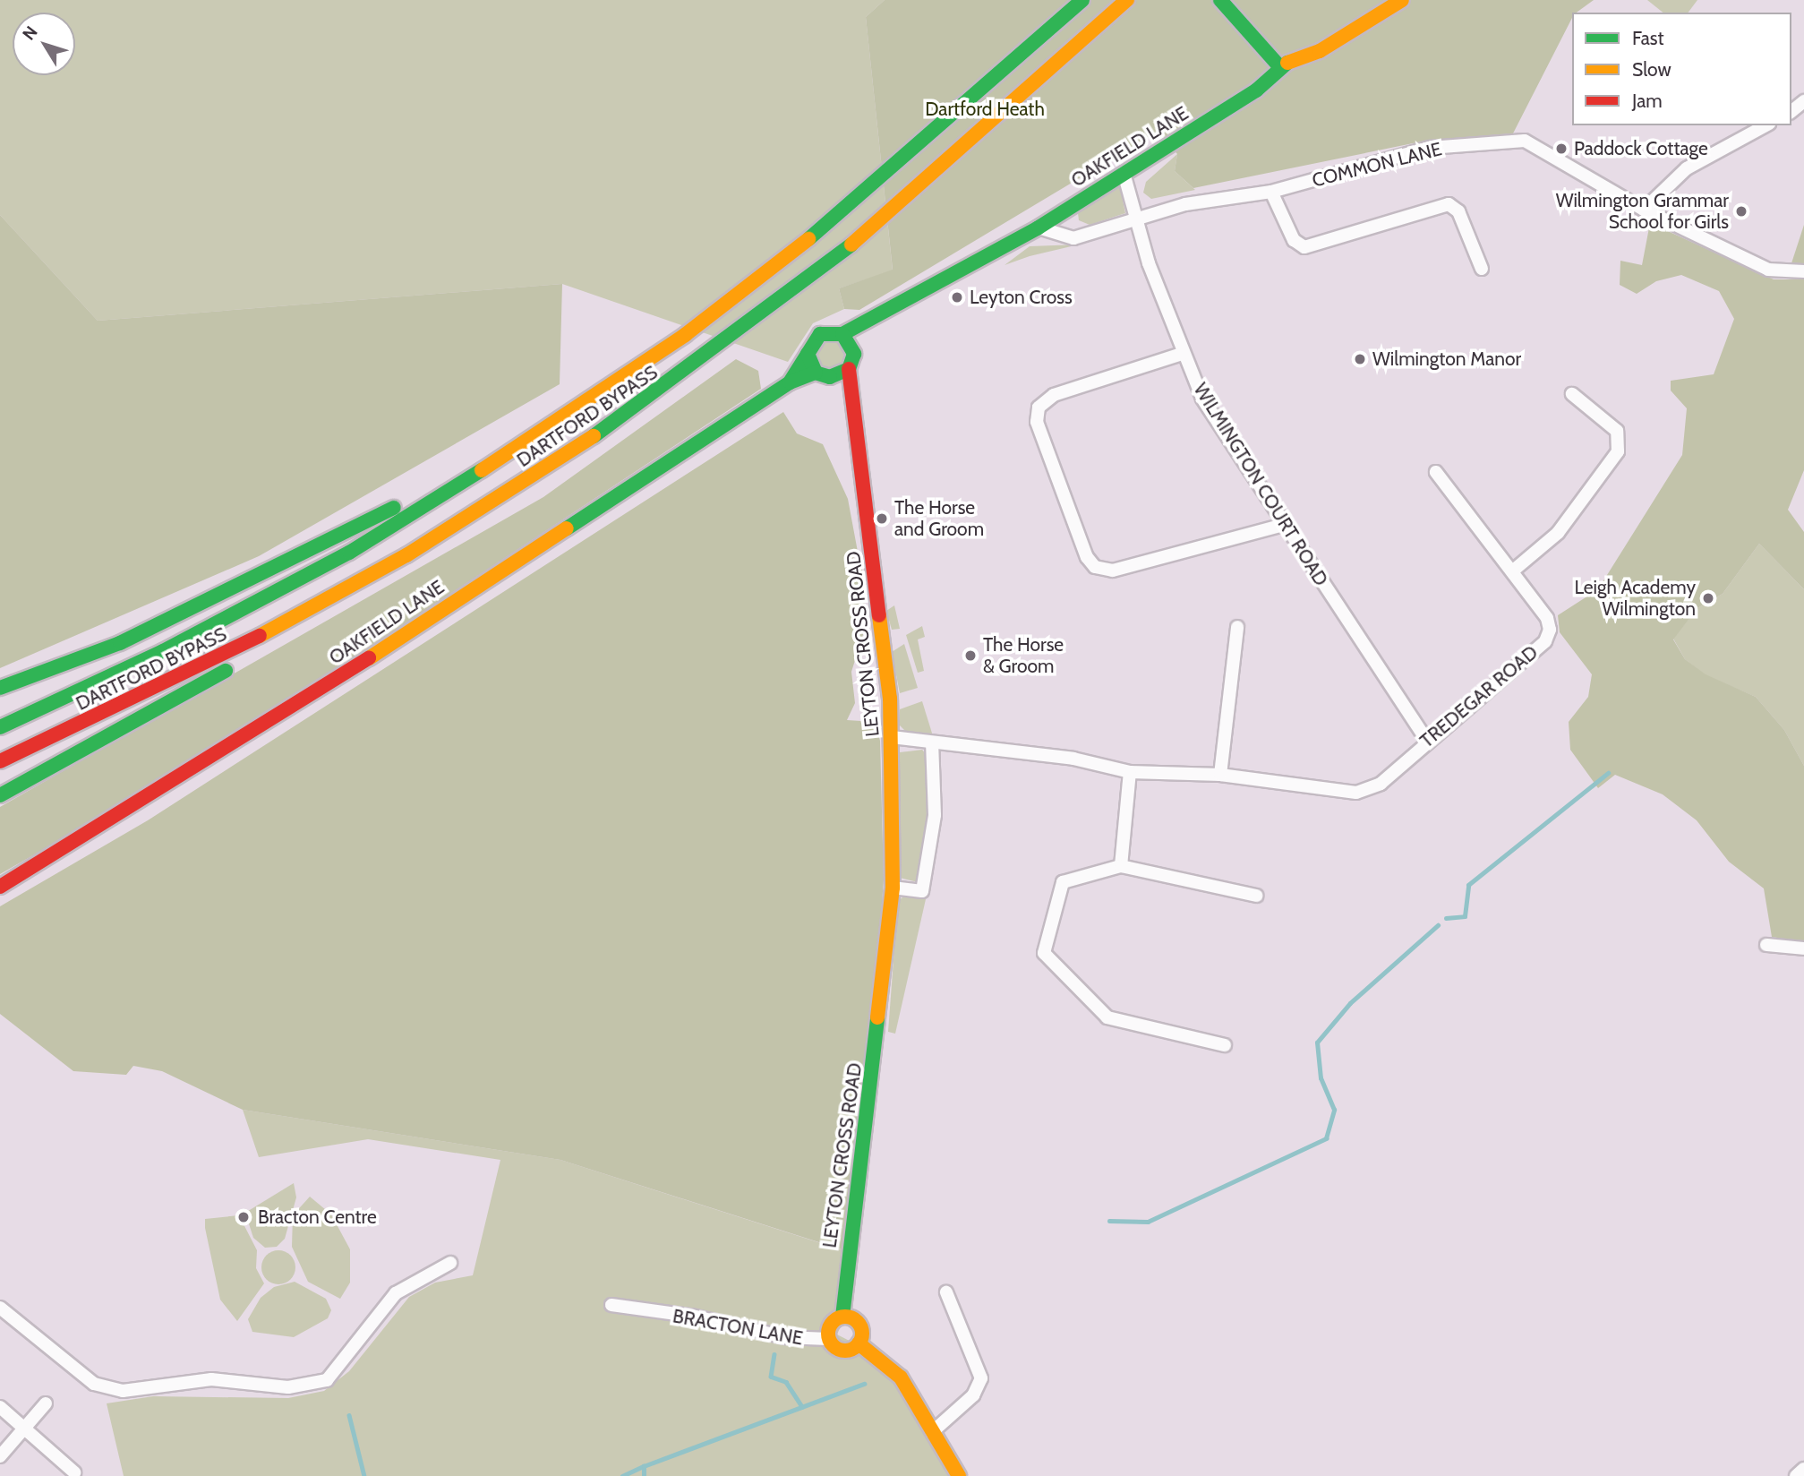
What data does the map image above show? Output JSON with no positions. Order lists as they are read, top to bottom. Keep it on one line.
{"streets":{"main road":["OAKFIELD LANE","DARTFORD BYPASS","LEYTON CROSS ROAD"],"street":["COMMON LANE","WILMINGTON COURT ROAD","TREDEGAR ROAD","BRACTON LANE"]},"crossings":[["OAKFIELD LANE","COMMON LANE"],["OAKFIELD LANE","WILMINGTON COURT ROAD"],["OAKFIELD LANE","LEYTON CROSS ROAD"],["COMMON LANE","WILMINGTON COURT ROAD"],["WILMINGTON COURT ROAD","TREDEGAR ROAD"],["LEYTON CROSS ROAD","TREDEGAR ROAD"],["LEYTON CROSS ROAD","BRACTON LANE"]],"parks":["Dartford Heath"],"places":["Paddock Cottage","Wilmington Grammar School for Girls","Leyton Cross","Wilmington Manor","The Horse and Groom","Leigh Academy Wilmington","The Horse & Groom","Bracton Centre"],"legend":["Fast","Slow","Jam"],"north":"top left"}
